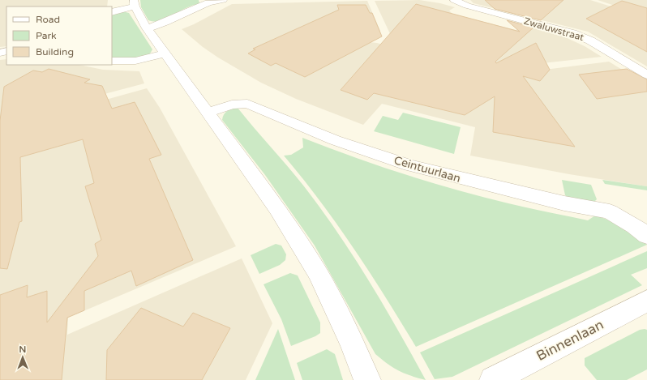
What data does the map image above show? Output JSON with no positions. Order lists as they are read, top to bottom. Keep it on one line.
{"streets":{"street":["Zwaluwstraat","Ceintuurlaan","Binnenlaan"]},"legend":["Road","Park","Building"],"north":"top"}
